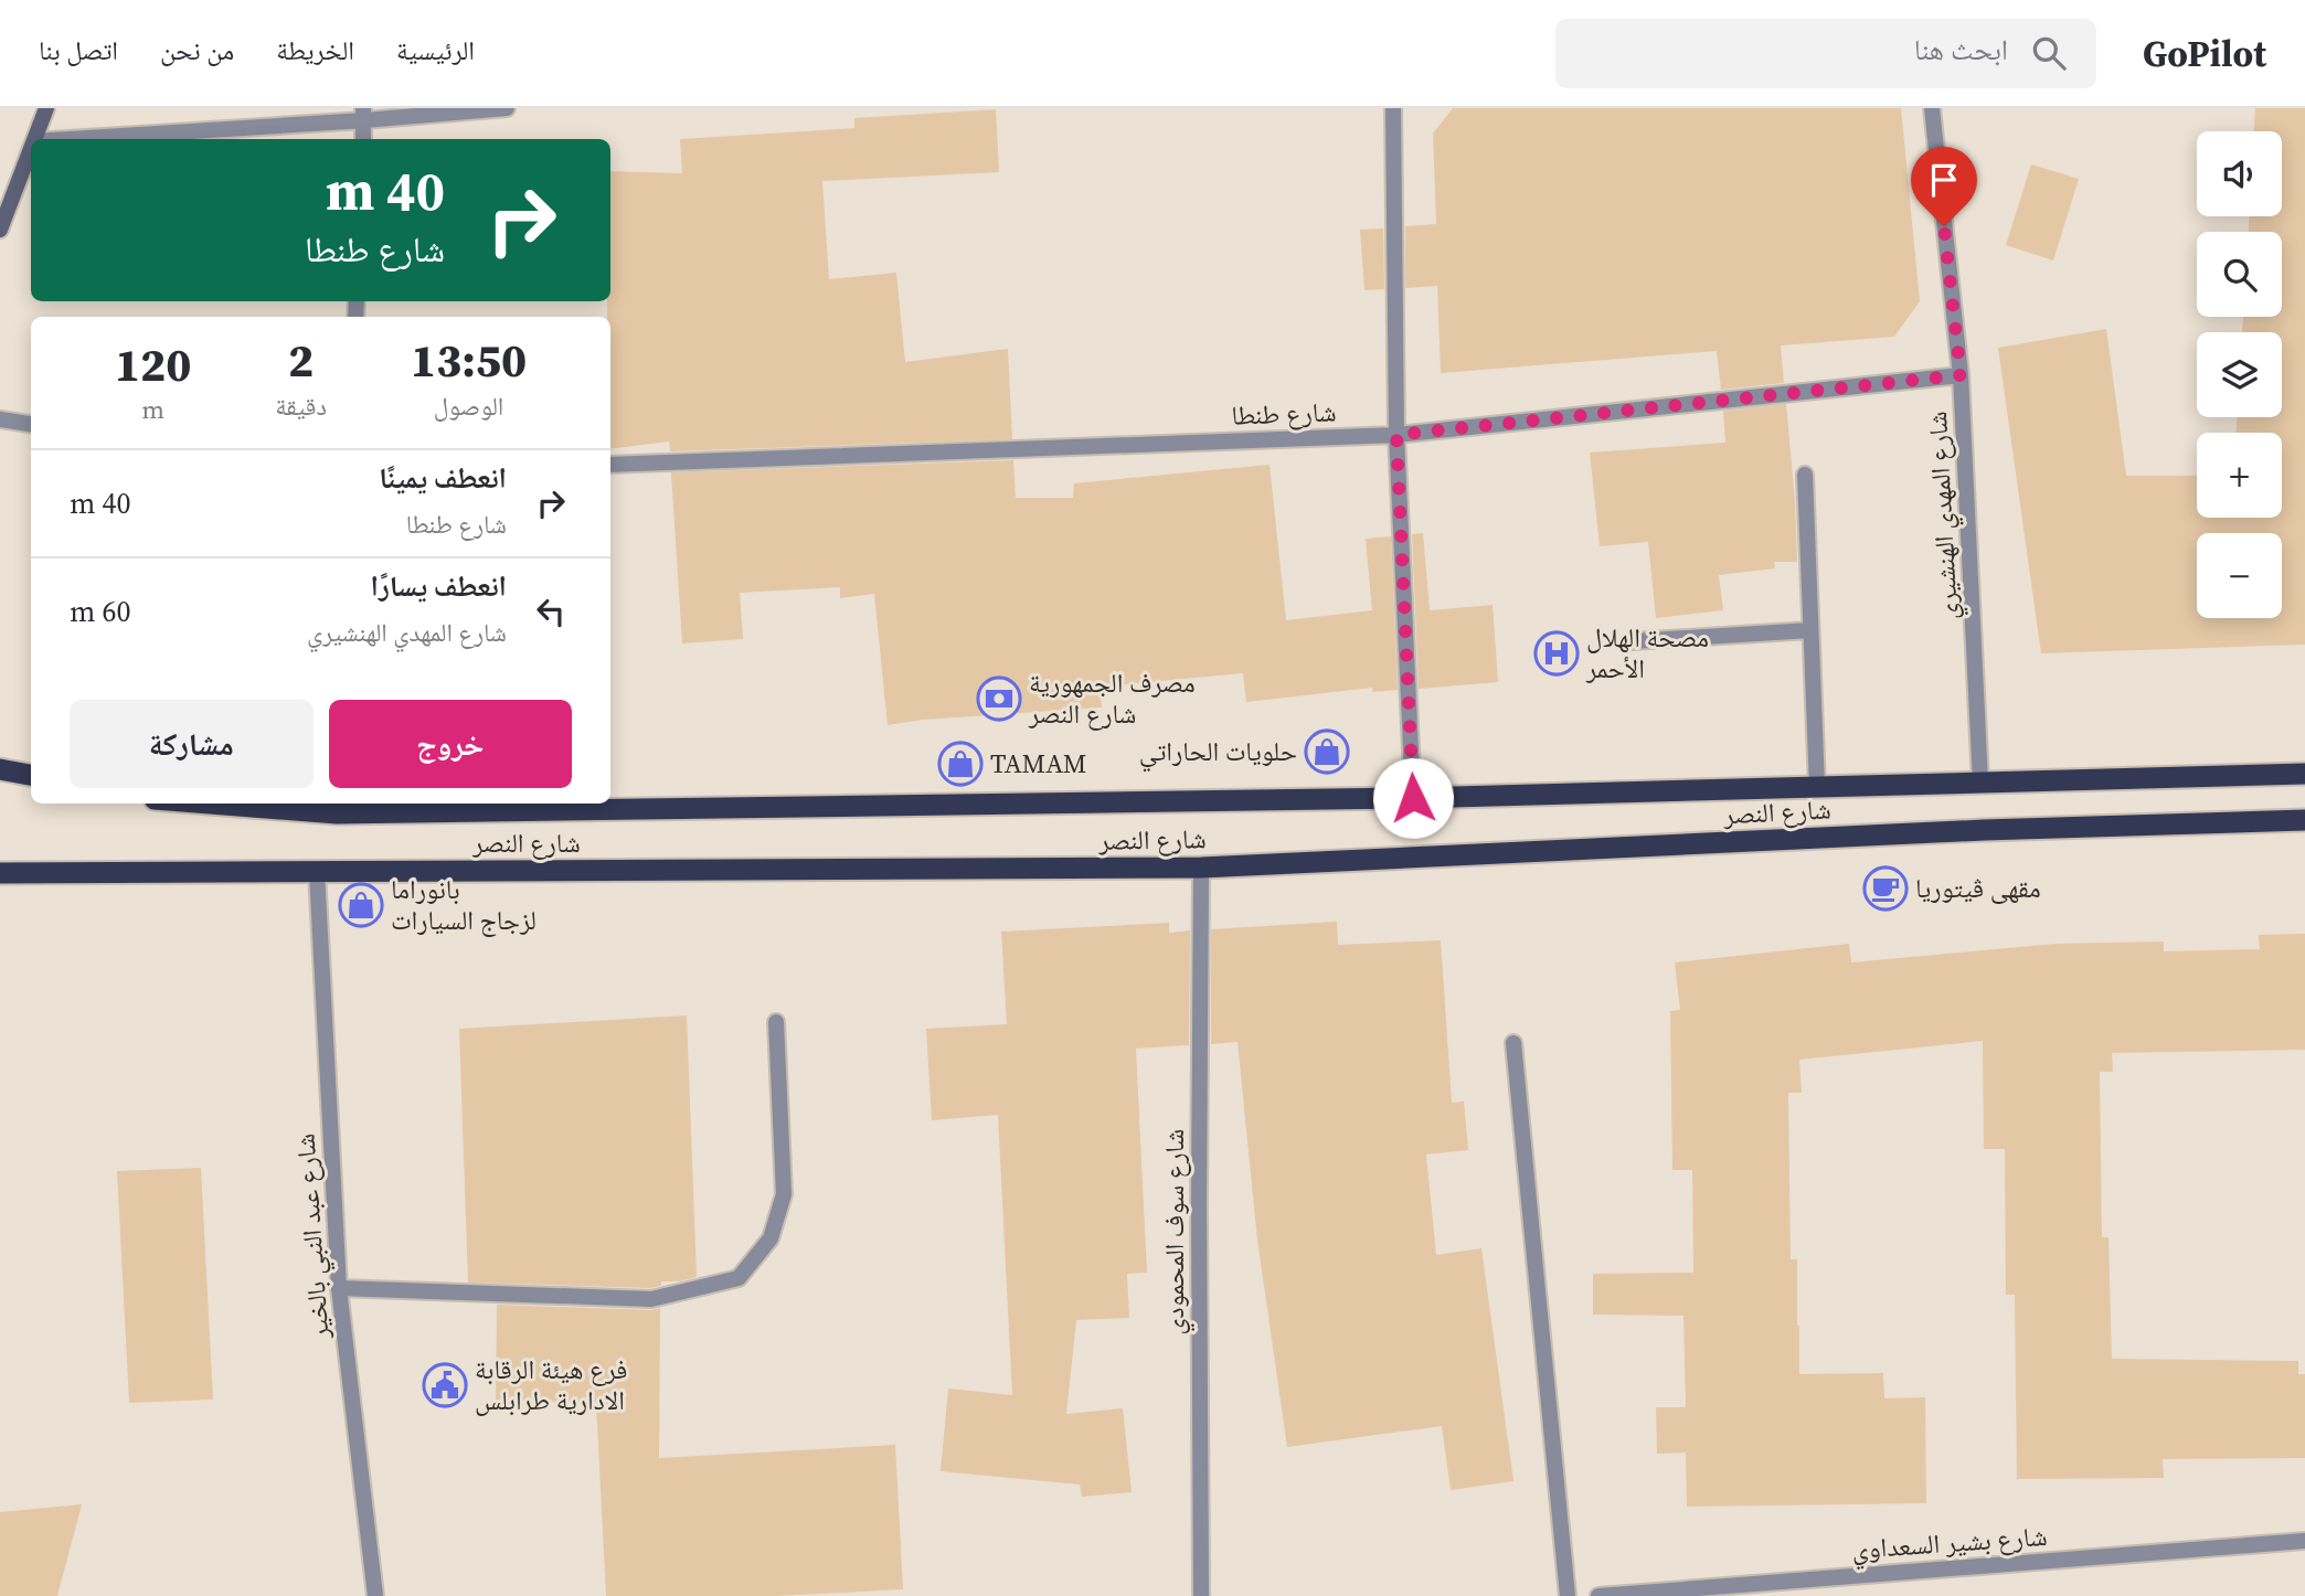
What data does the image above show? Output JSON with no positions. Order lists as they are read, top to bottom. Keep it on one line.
{"streets":{"highway":["شارع النصر"],"street":["شارع طنطا","شارع المهدي الهنشيري","شارع سوف المحمودي","شارع عبد النبي بالخير","شارع بشير السعداوي"]},"crossings":[["شارع طنطا","شارع المهدي الهنشيري"],["شارع المهدي الهنشيري","شارع النصر"],["شارع النصر","شارع سوف المحمودي"],["شارع النصر","شارع عبد النبي بالخير"]],"places":{"hospital":["مصحة الهلال الأحمر"],"bank":["مصرف الجمهورية شارع النصر"],"shop":["حلويات الحاراتي","TAMAM","بانوراما لزجاج السيارات"],"cafe":["مقهى ڤيتوريا"],"public building":["فرع هيئة الرقابة الادارية طرابلس"]},"page":{"header":"GoPilot","search":"ابحث هنا","nav":["الرئيسية","الخريطة","من نحن","اتصل بنا"],"map_buttons":["+","−"],"turn":["40 m","شارع طنطا"],"eta":["13:50","الوصول","2","دقيقة","120","m"],"list":[{"name":"انعطف يمينًا","note":"شارع طنطا","value":"40 m"},{"name":"انعطف يسارًا","note":"شارع المهدي الهنشيري","value":"60 m"}],"buttons":["خروج","مشاركة"]}}
